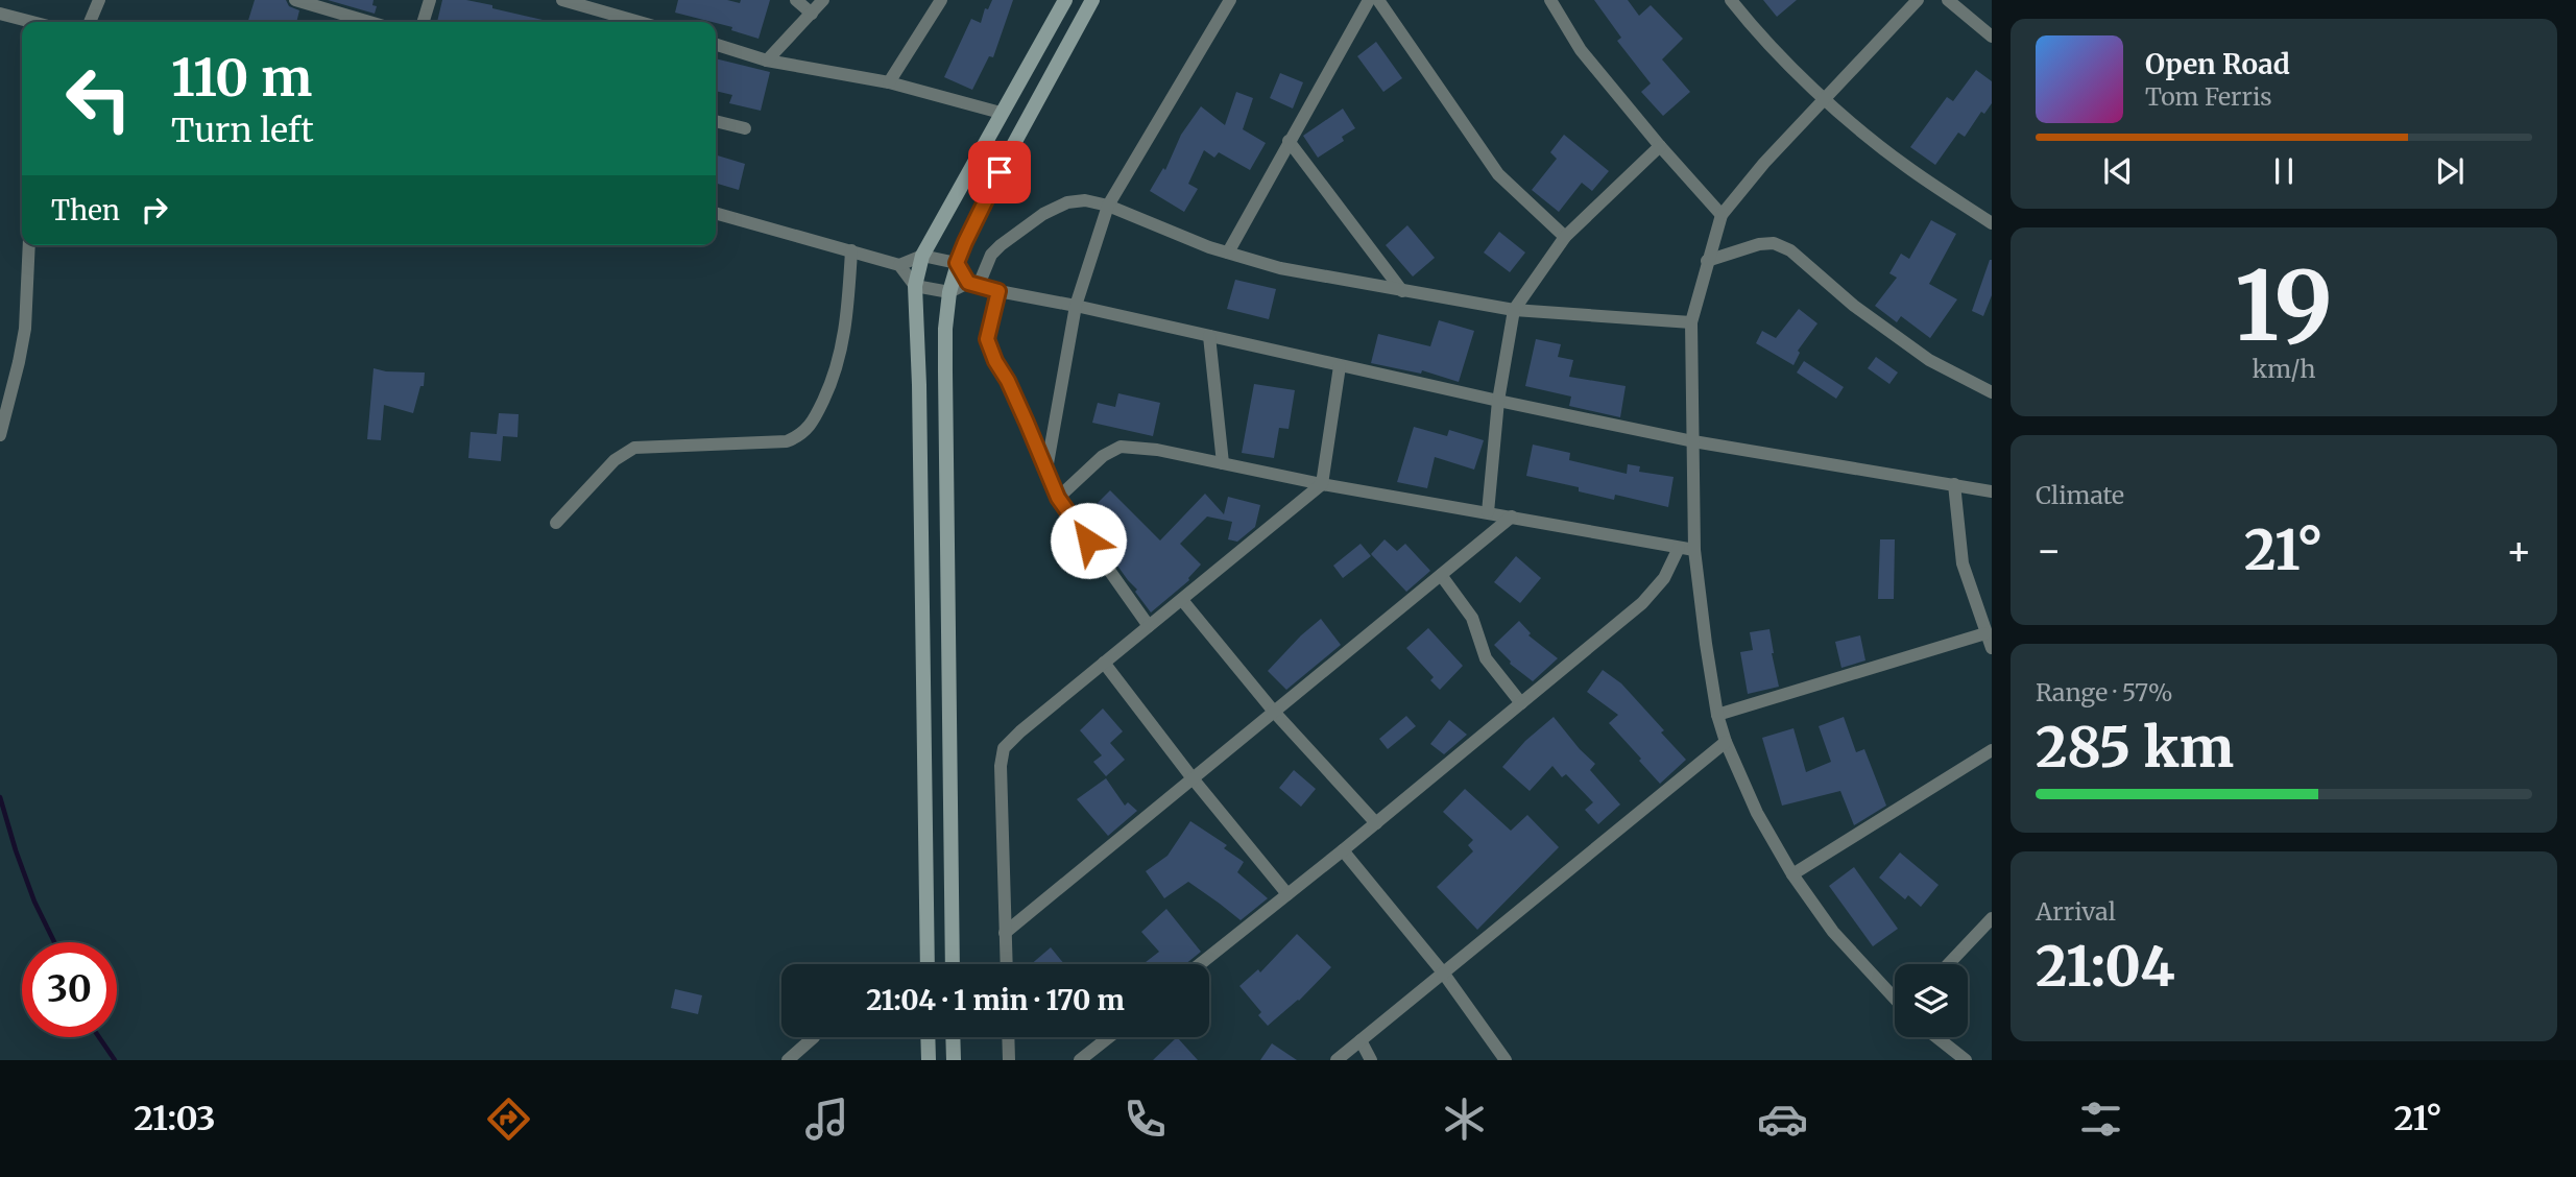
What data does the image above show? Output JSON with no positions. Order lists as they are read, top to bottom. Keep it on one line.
{"page":{"turn":["110 m","Turn left"],"song":["Open Road","Tom Ferris"],"then":"Then","tile":[["19","km/h"],"Climate",["Range · 57%","285 km"],["Arrival","21:04"]],"heat":["−","21°","+"],"limit":"30","trip":"21:04 · 1 min · 170 m","tabs":["21:03","21°"]}}
